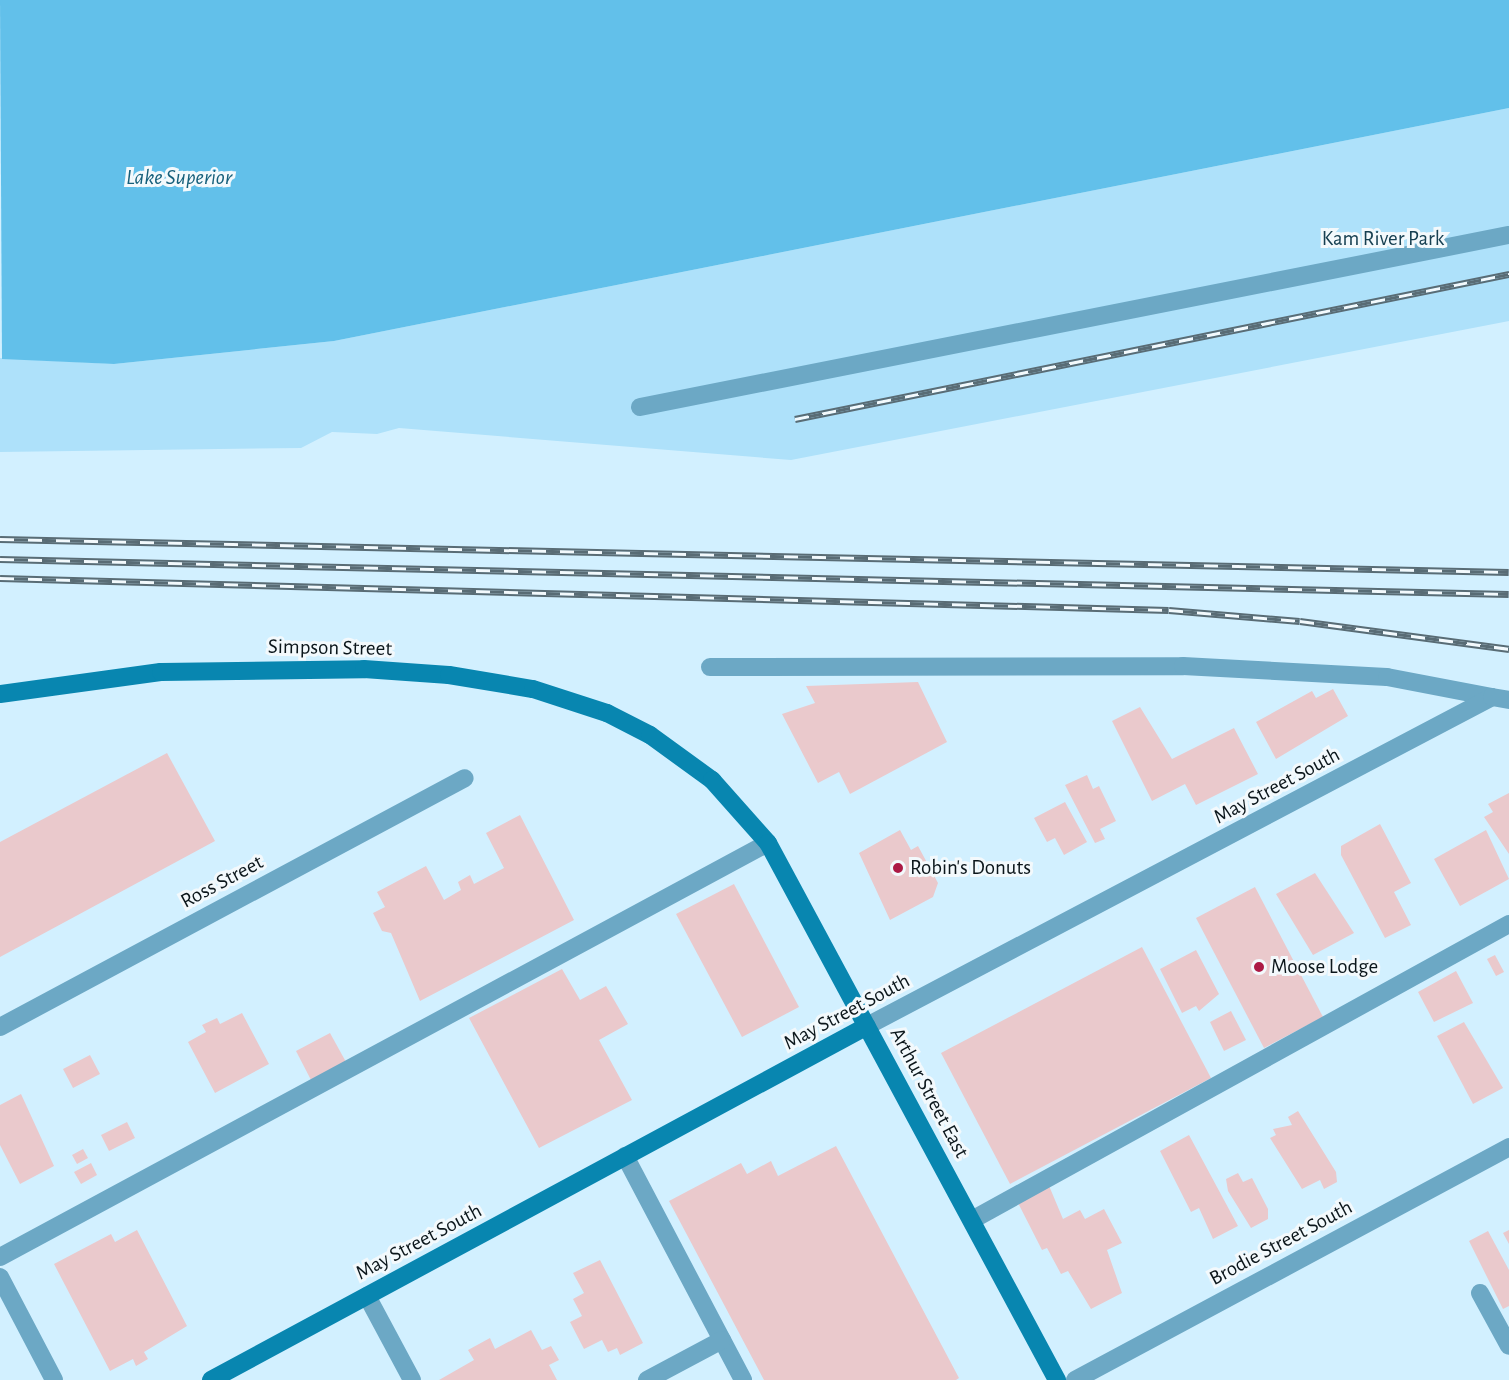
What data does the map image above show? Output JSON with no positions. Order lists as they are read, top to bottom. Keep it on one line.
{"streets":{"main road":["Simpson Street","May Street South","Arthur Street East"],"street":["Ross Street","Brodie Street South"]},"crossings":[["Simpson Street","Arthur Street East"],["May Street South","Arthur Street East"]],"water":["Lake Superior"],"parks":["Kam River Park"],"places":["Robin's Donuts","Moose Lodge"]}
